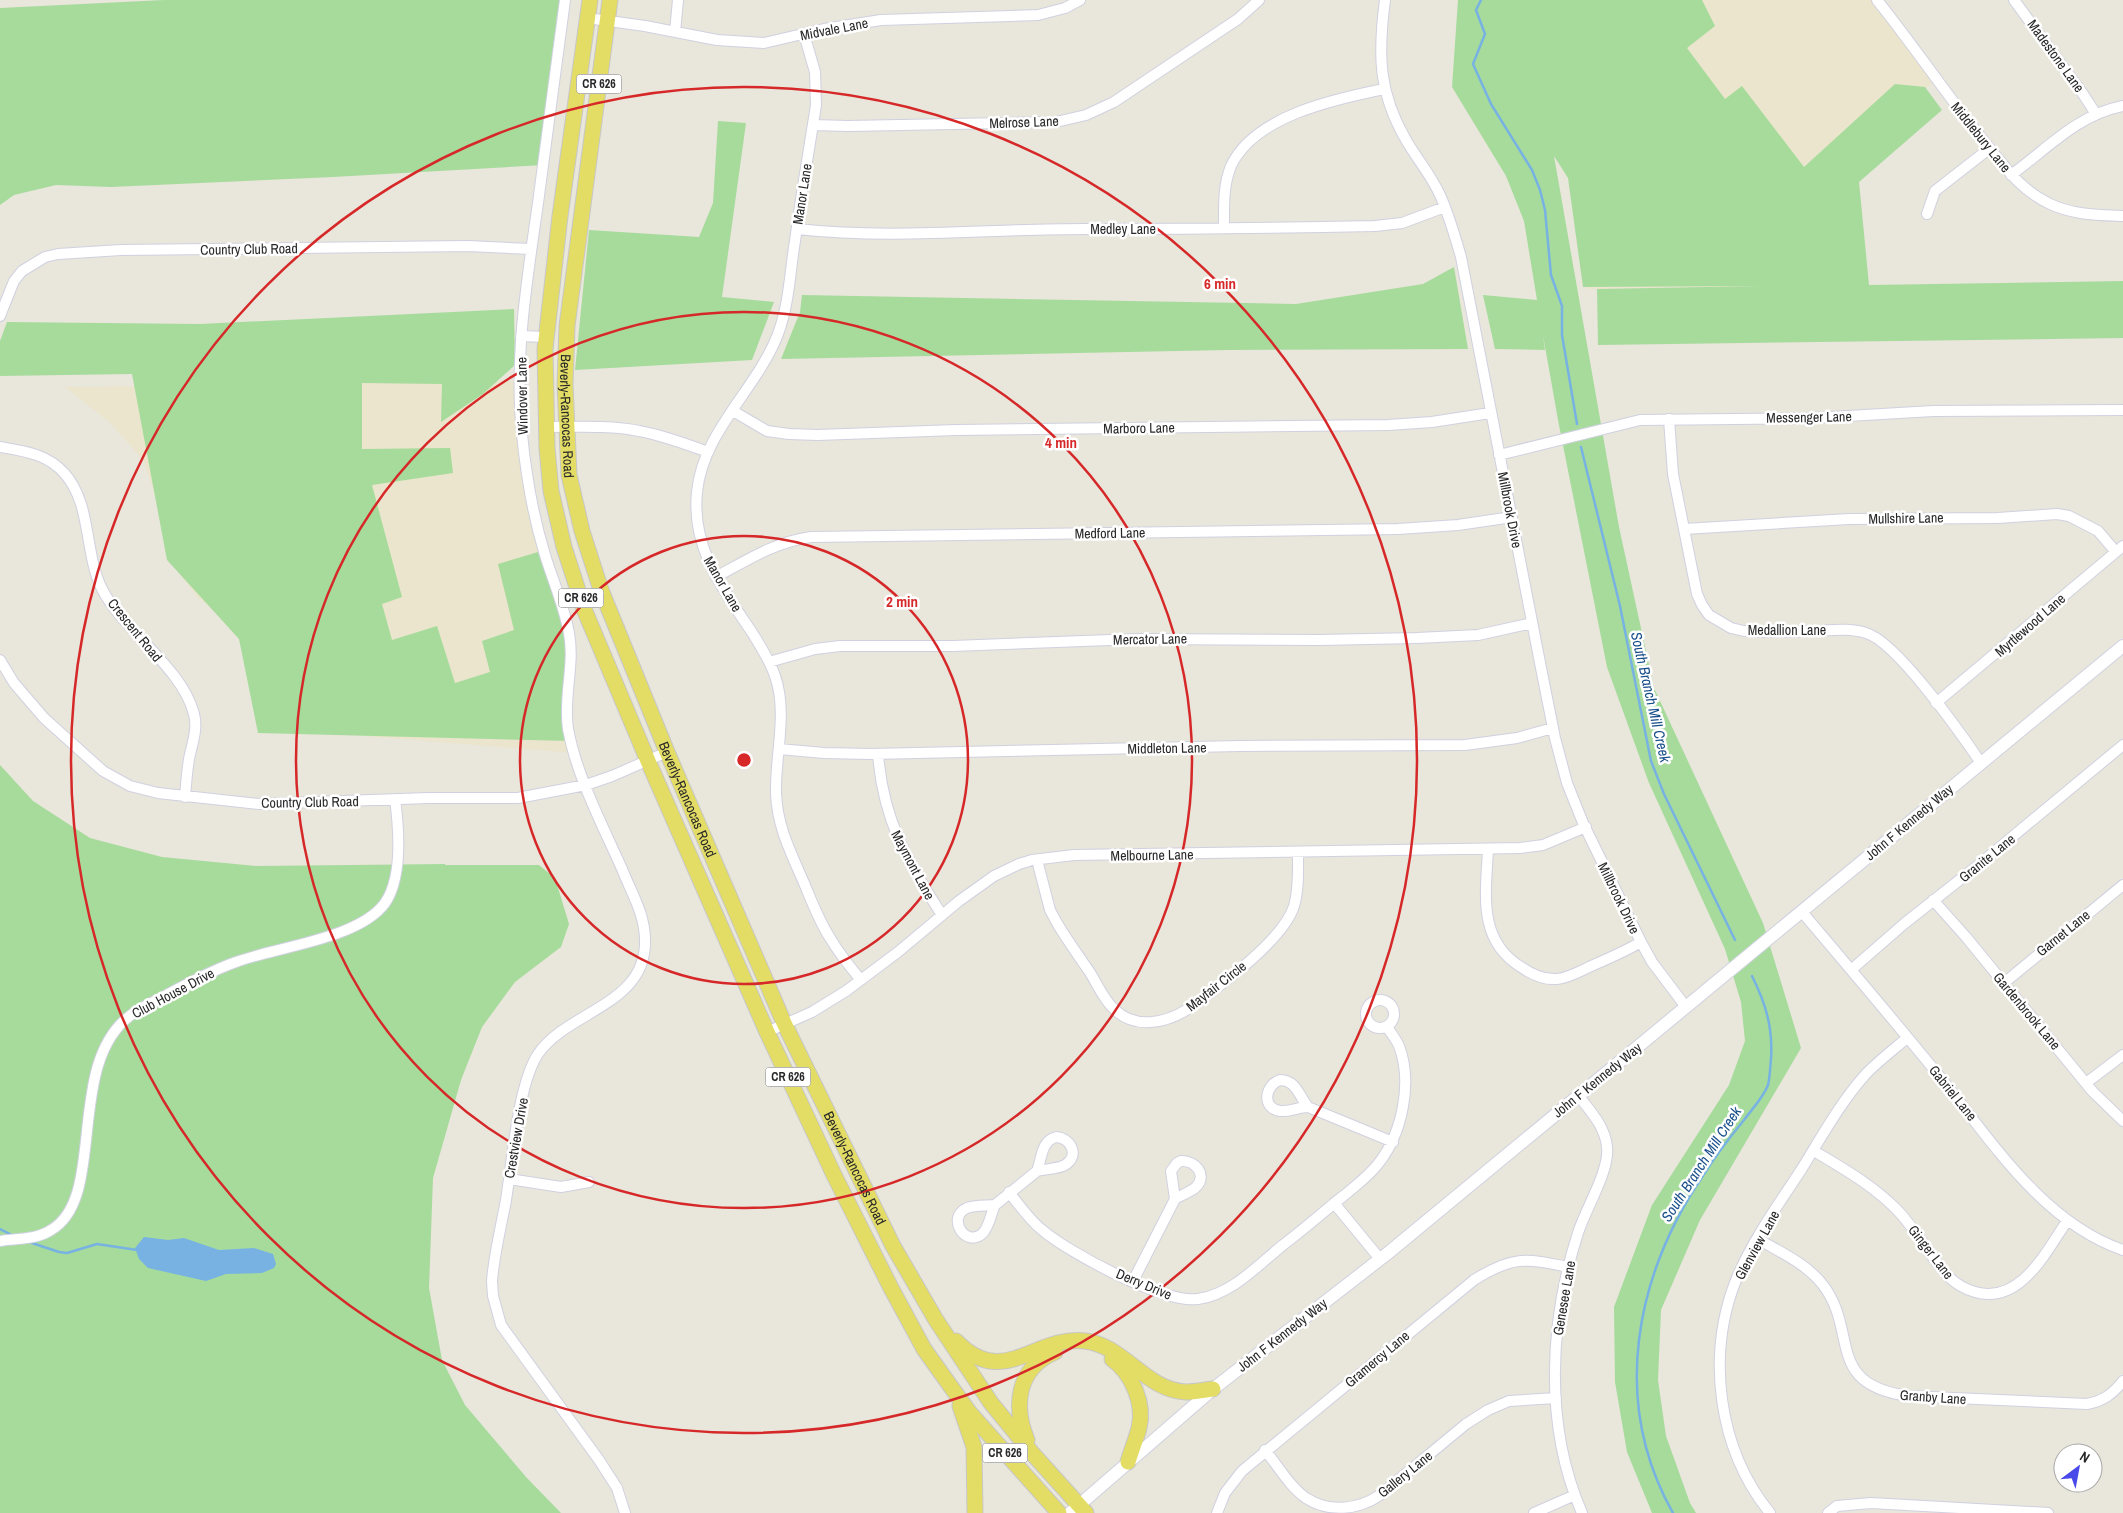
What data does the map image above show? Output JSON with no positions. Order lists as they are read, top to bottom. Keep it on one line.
{"streets":{"main road":["CR 626","Beverly-Rancocas Road"],"street":["Midvale Lane","Madestone Lane","Melrose Lane","Middlebury Lane","Manor Lane","Medley Lane","Country Club Road","Windover Lane","Messenger Lane","Marboro Lane","Millbrook Drive","Mullshire Lane","Medford Lane","Myrtlewood Lane","Crescent Road","Medallion Lane","Mercator Lane","Middleton Lane","John F Kennedy Way","Melbourne Lane","Granite Lane","Maymont Lane","Garnet Lane","Mayfair Circle","Club House Drive","Gardenbrook Lane","Gabriel Lane","Crestview Drive","Glenview Lane","Ginger Lane","Derry Drive","Genesee Lane","Gramercy Lane","Granby Lane","Gallery Lane"]},"crossings":[["Midvale Lane","Manor Lane"],["Midvale Lane","Beverly-Rancocas Road"],["Melrose Lane","Manor Lane"],["Manor Lane","Medley Lane"],["Manor Lane","Marboro Lane"],["Manor Lane","Medford Lane"],["Manor Lane","Mercator Lane"],["Manor Lane","Middleton Lane"],["Manor Lane","Melbourne Lane"],["Medley Lane","Millbrook Drive"],["Country Club Road","Windover Lane"],["Country Club Road","Beverly-Rancocas Road"],["Country Club Road","Crescent Road"],["Country Club Road","Club House Drive"],["Country Club Road","Crestview Drive"],["Windover Lane","Crestview Drive"],["Beverly-Rancocas Road","John F Kennedy Way"],["Beverly-Rancocas Road","Melbourne Lane"],["Messenger Lane","Millbrook Drive"],["Messenger Lane","Medallion Lane"],["Marboro Lane","Millbrook Drive"],["Millbrook Drive","Medford Lane"],["Millbrook Drive","Mercator Lane"],["Millbrook Drive","Middleton Lane"],["Millbrook Drive","John F Kennedy Way"],["Millbrook Drive","Melbourne Lane"],["Mullshire Lane","Myrtlewood Lane"],["Mullshire Lane","Medallion Lane"],["Myrtlewood Lane","Medallion Lane"],["Medallion Lane","John F Kennedy Way"],["Middleton Lane","Maymont Lane"],["John F Kennedy Way","Gabriel Lane"],["John F Kennedy Way","Genesee Lane"],["Melbourne Lane","Maymont Lane"],["Melbourne Lane","Mayfair Circle"],["Granite Lane","Gardenbrook Lane"],["Granite Lane","Gabriel Lane"],["Garnet Lane","Gardenbrook Lane"],["Gabriel Lane","Glenview Lane"],["Gabriel Lane","Ginger Lane"],["Glenview Lane","Ginger Lane"],["Glenview Lane","Granby Lane"],["Genesee Lane","Gramercy Lane"],["Genesee Lane","Gallery Lane"],["Gramercy Lane","Gallery Lane"]],"water":["South Branch Mill Creek"],"north":"top right","rings":["6 min","4 min","2 min"]}
